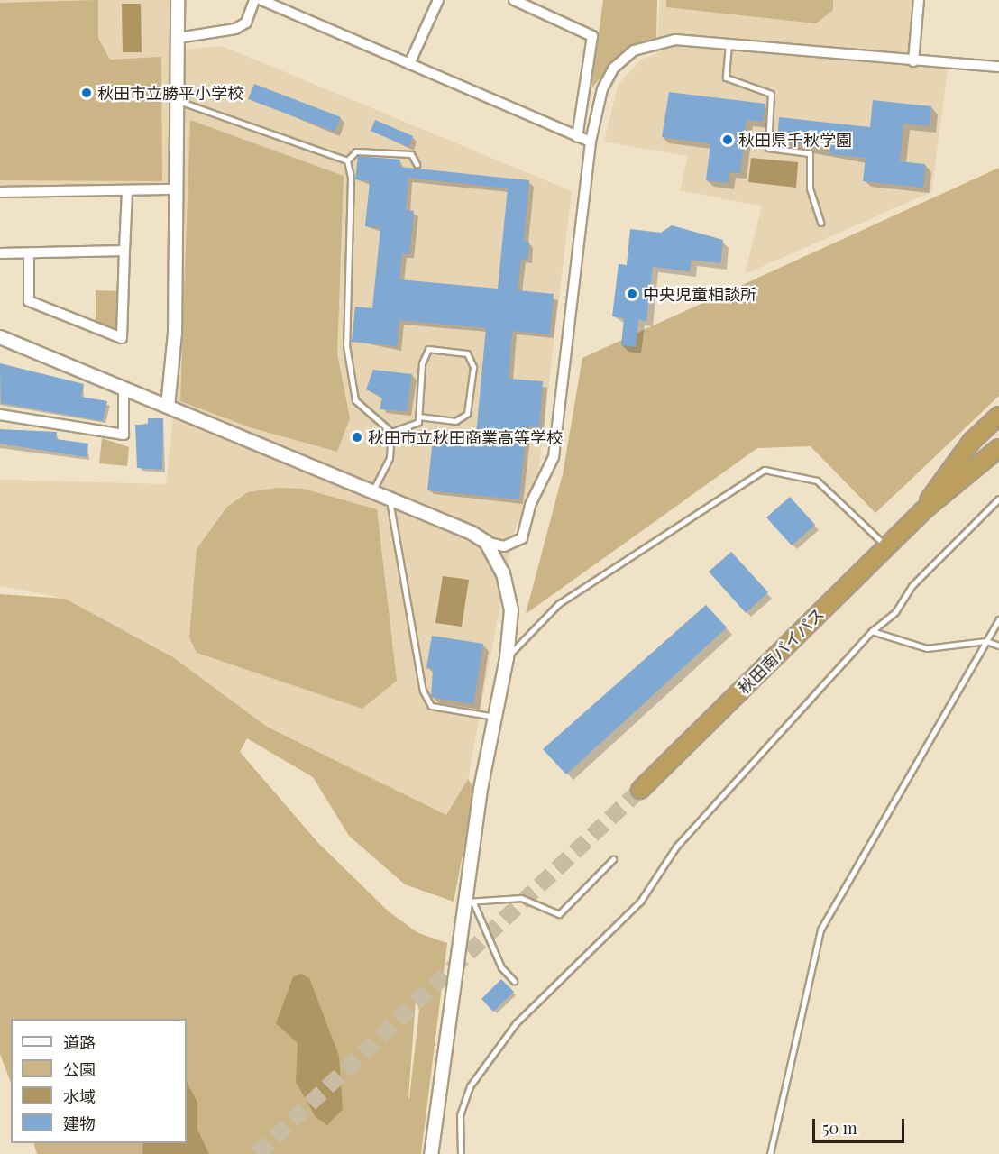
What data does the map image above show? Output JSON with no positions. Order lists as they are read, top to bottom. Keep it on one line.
{"streets":{"highway":["秋田南バイパス"]},"places":["秋田市立勝平小学校","秋田県千秋学園","中央児童相談所","秋田市立秋田商業高等学校"],"legend":["道路","公園","水域","建物"],"scale_bar":"50 m"}
